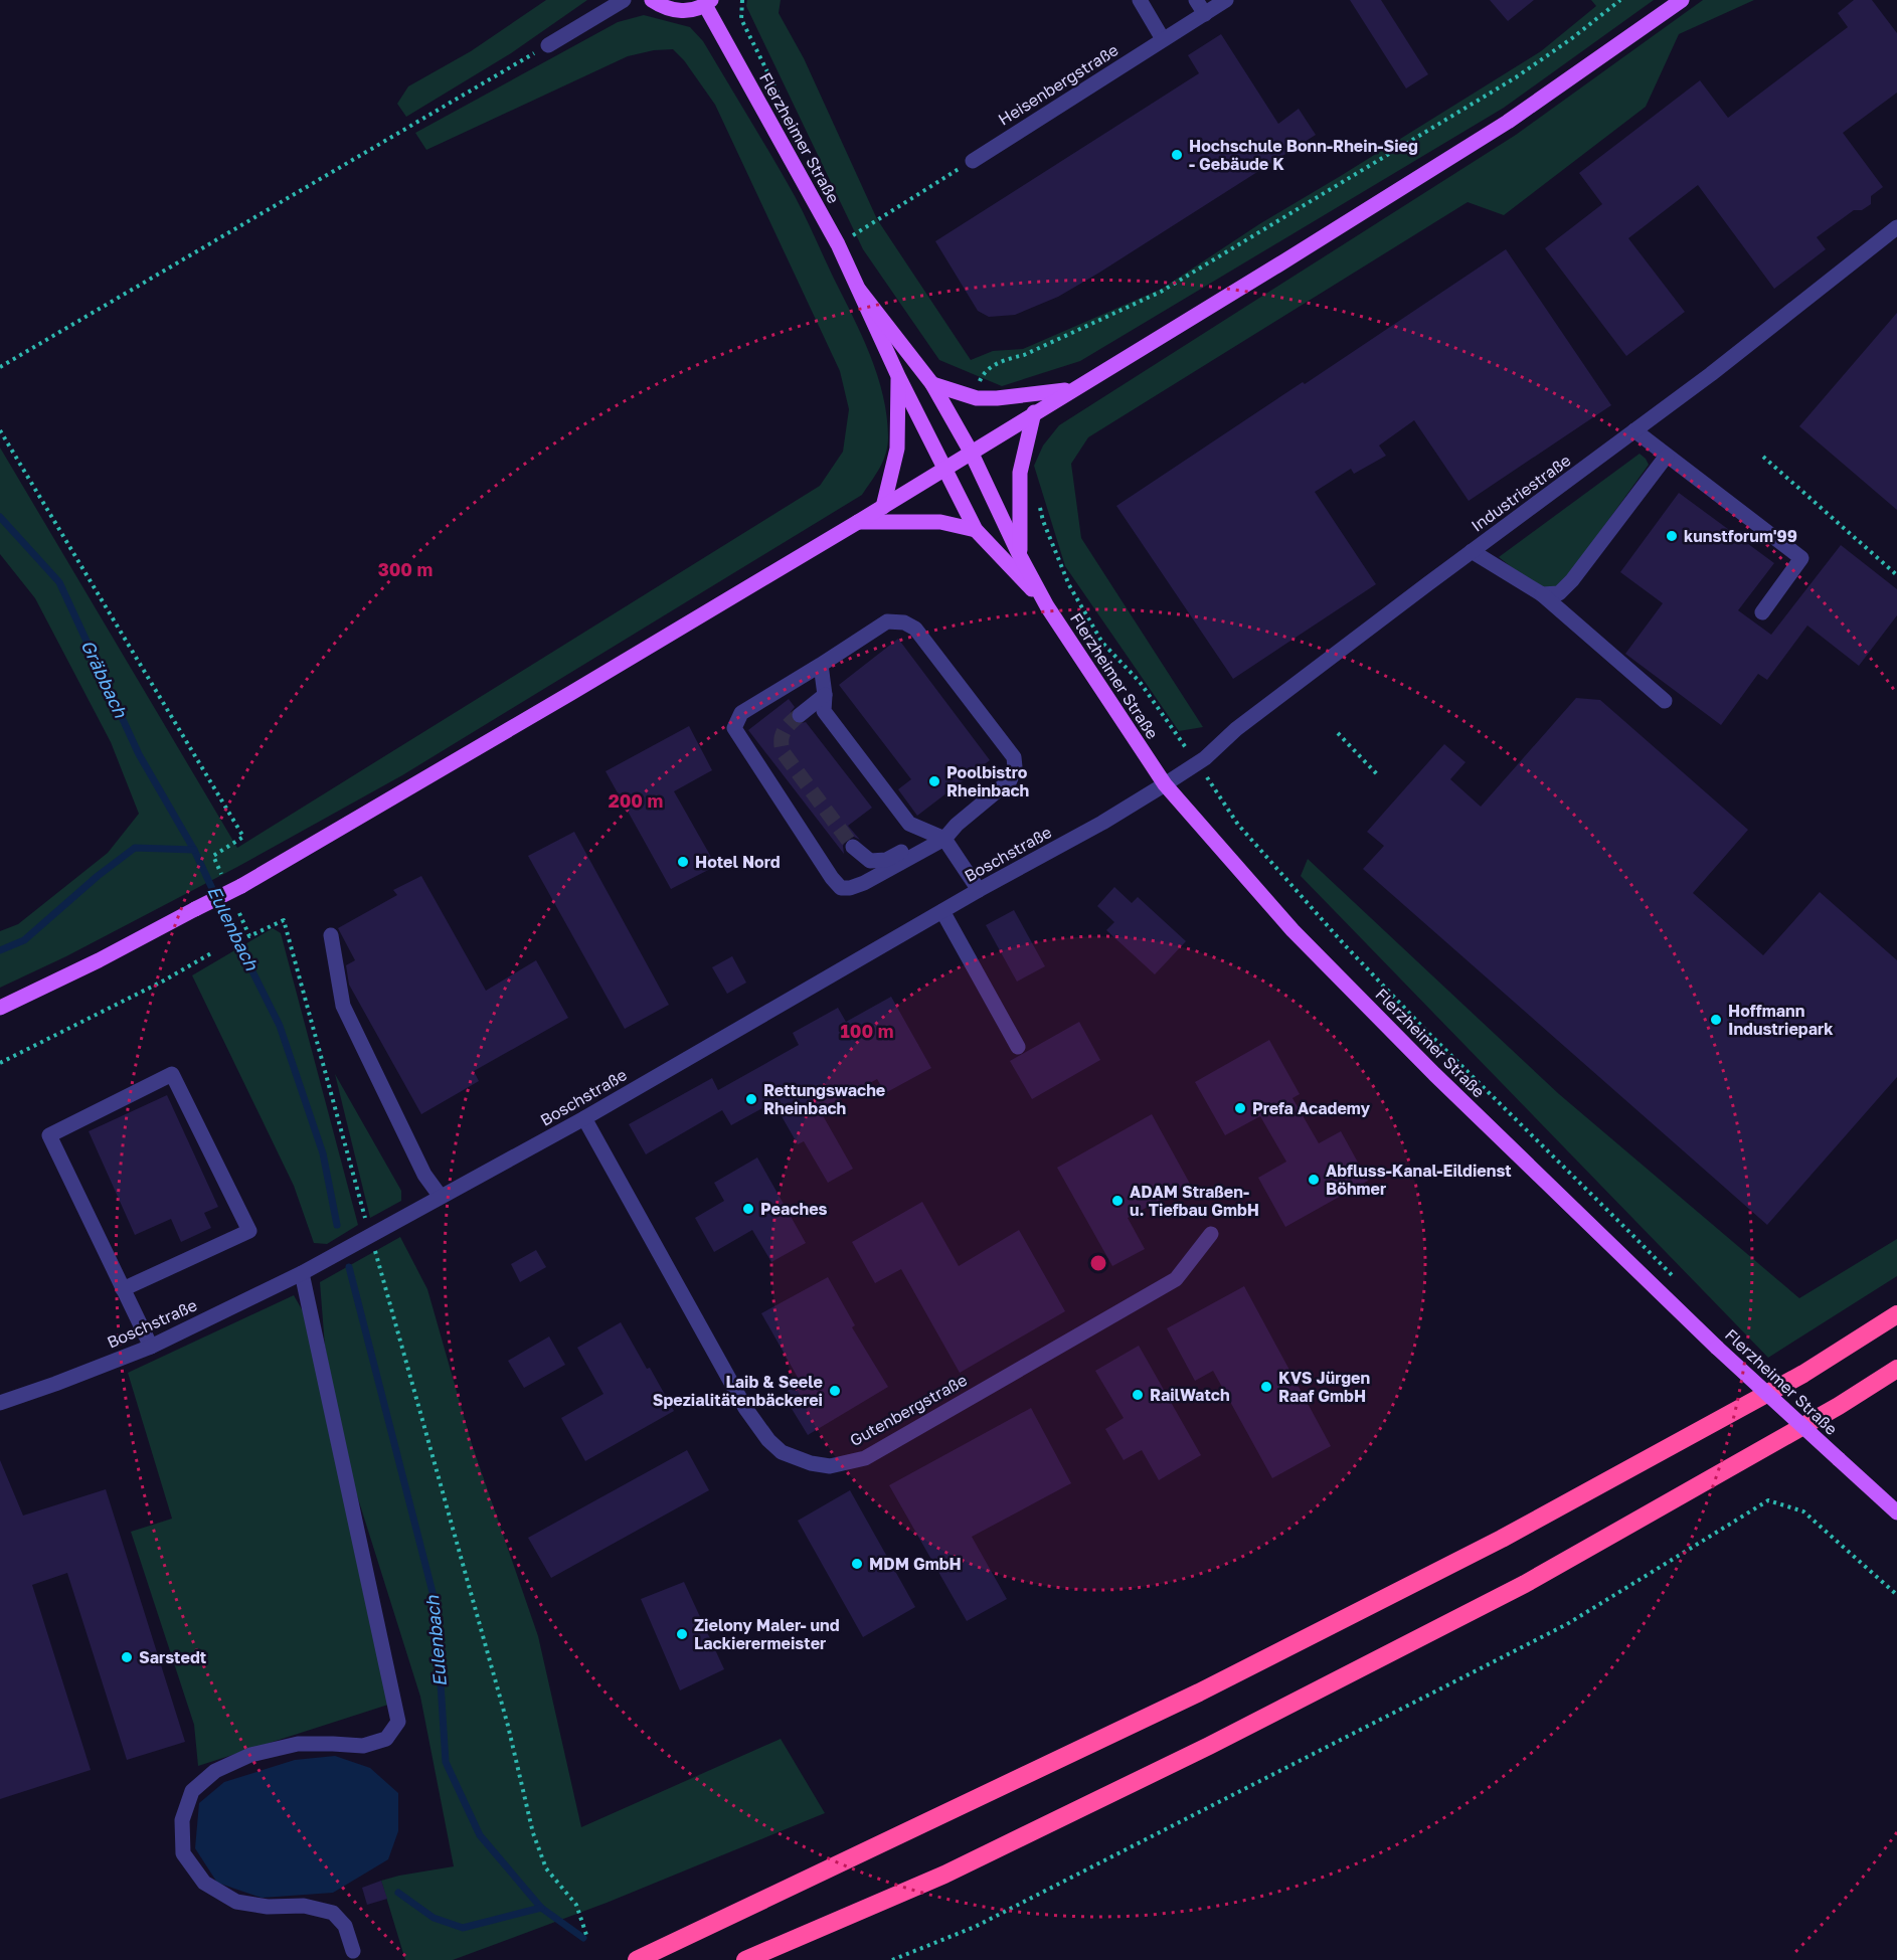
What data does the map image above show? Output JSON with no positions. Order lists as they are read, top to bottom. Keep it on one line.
{"streets":{"main road":["Flerzheimer Straße"],"street":["Heisenbergstraße","Industriestraße","Boschstraße","Gutenbergstraße"]},"crossings":[["Flerzheimer Straße","Industriestraße"],["Flerzheimer Straße","Boschstraße"],["Industriestraße","Boschstraße"],["Boschstraße","Gutenbergstraße"]],"water":["Gräbbach","Eulenbach"],"places":["Hochschule Bonn-Rhein-Sieg - Gebäude K","kunstforum'99","Poolbistro Rheinbach","Hotel Nord","Hoffmann Industriepark","Rettungswache Rheinbach","Prefa Academy","Abfluss-Kanal-Eildienst Böhmer","ADAM Straßen- u. Tiefbau GmbH","Peaches","KVS Jürgen Raaf GmbH","Laib & Seele Spezialitätenbäckerei","RailWatch","MDM GmbH","Zielony Maler- und Lackierermeister","Sarstedt"],"rings":["300 m","200 m","100 m"]}
